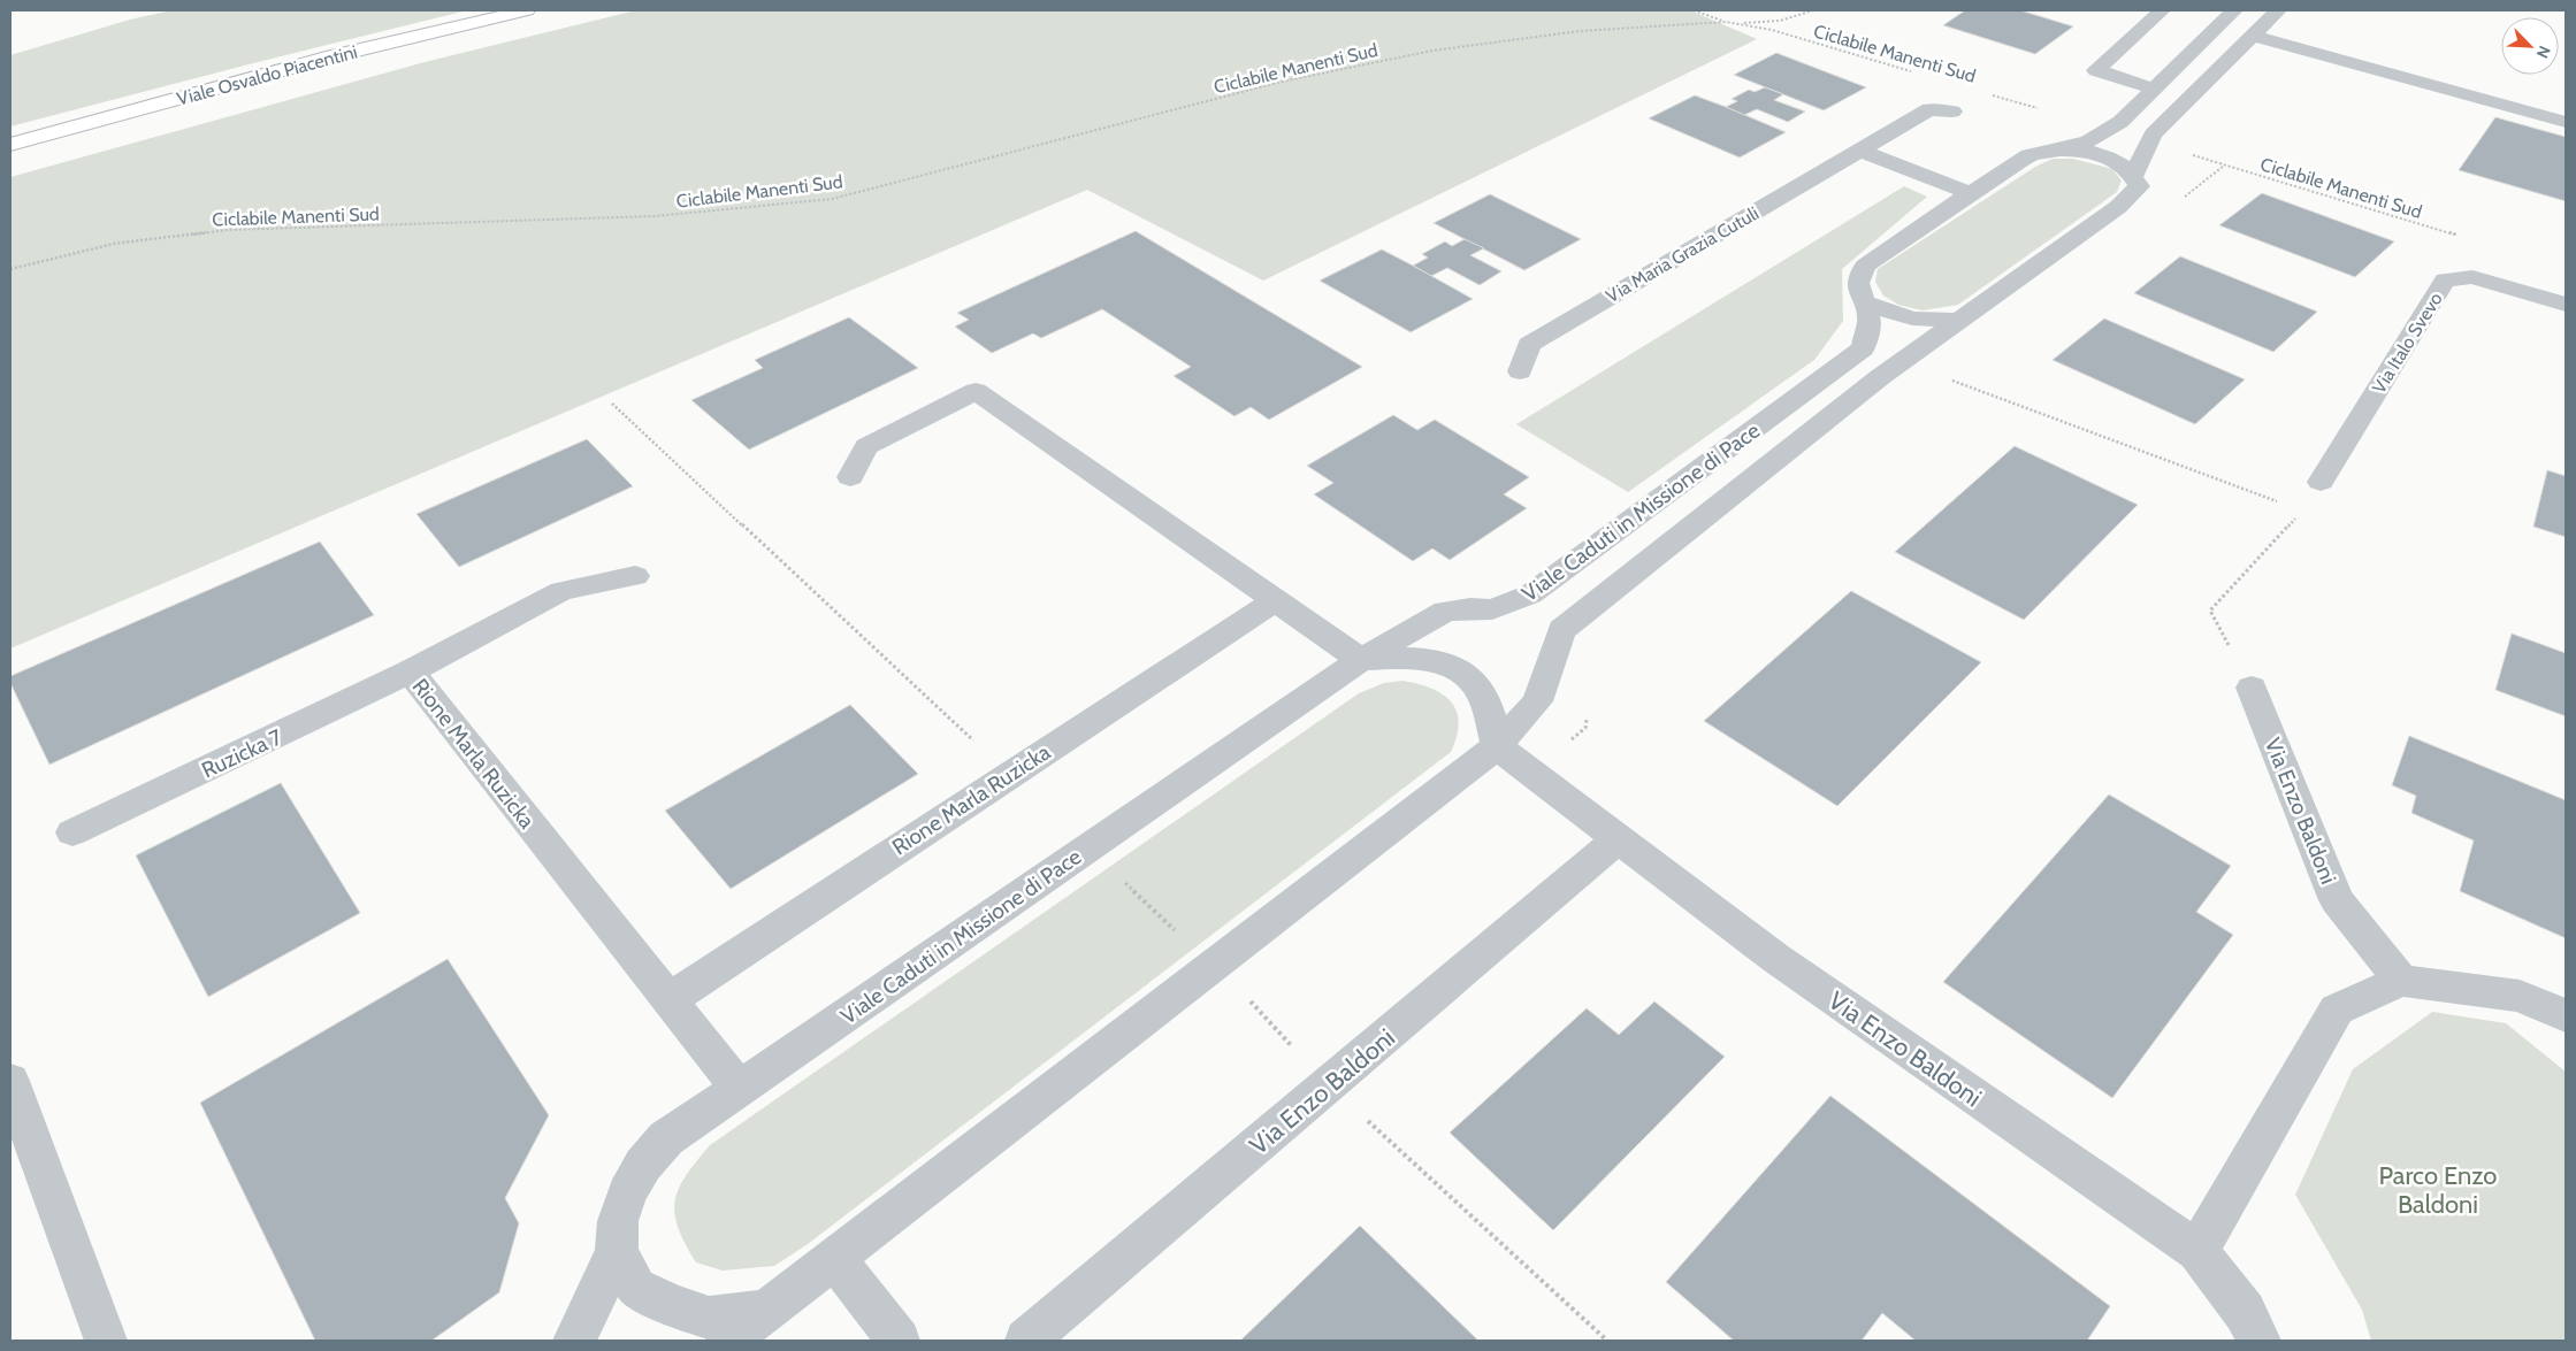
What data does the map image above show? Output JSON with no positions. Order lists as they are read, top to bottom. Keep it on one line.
{"streets":{"main road":["Viale Osvaldo Piacentini"],"street":["Via Maria Grazia Cutuli","Via Italo Svevo","Viale Caduti in Missione di Pace","Ruzicka 7","Rione Marla Ruzicka","Via Enzo Baldoni"],"path":["Ciclabile Manenti Sud"]},"crossings":[["Viale Caduti in Missione di Pace","Rione Marla Ruzicka"],["Viale Caduti in Missione di Pace","Via Enzo Baldoni"],["Ruzicka 7","Rione Marla Ruzicka"]],"parks":["Parco Enzo Baldoni"],"north":"bottom right"}
